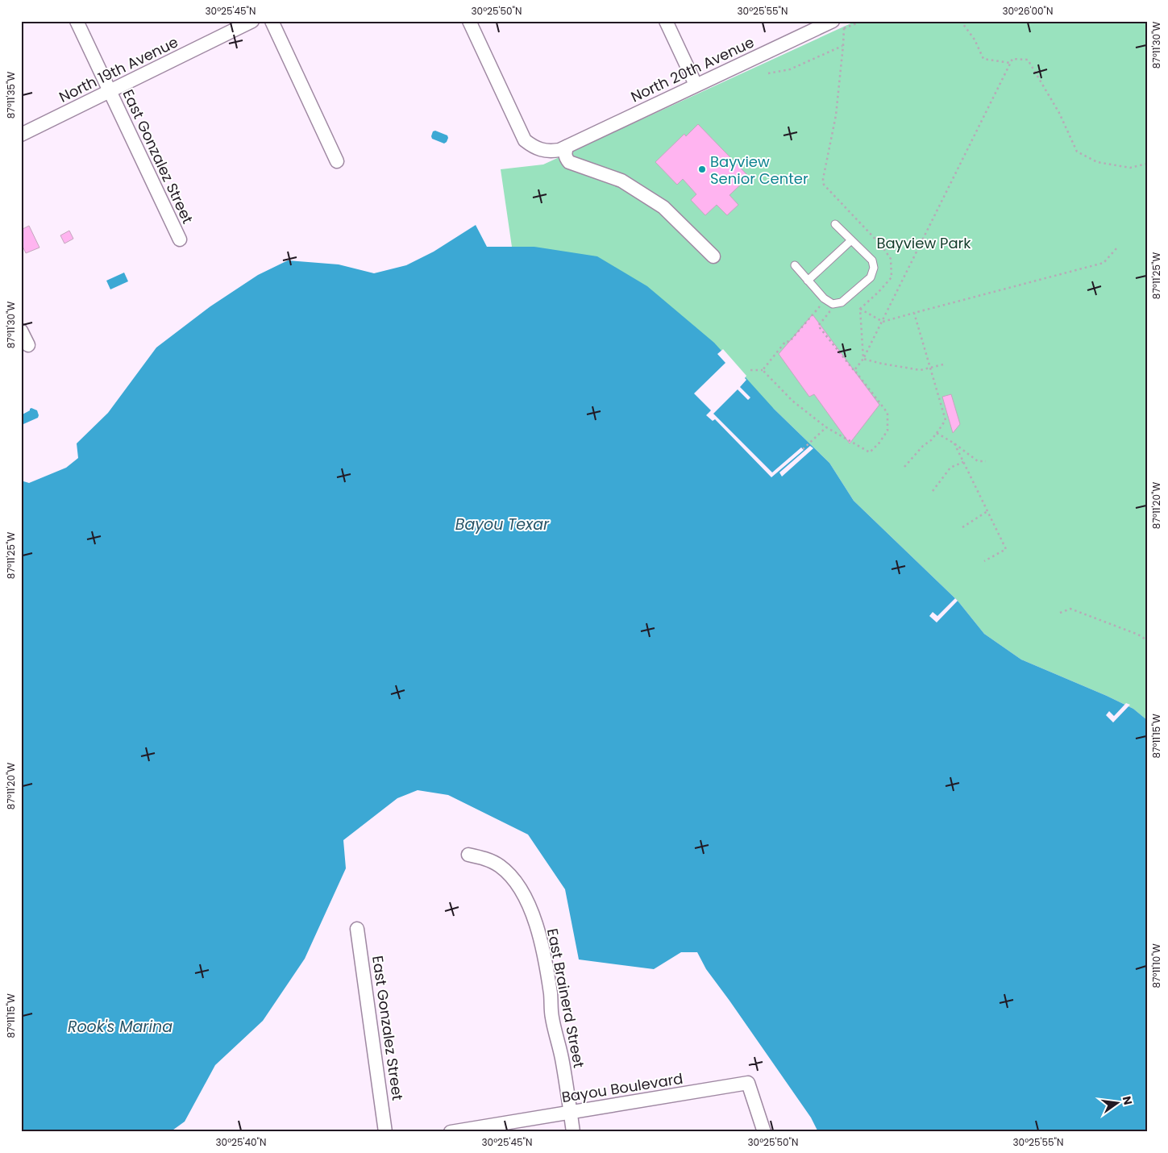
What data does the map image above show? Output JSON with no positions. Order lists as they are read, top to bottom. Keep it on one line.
{"streets":{"street":["North 19th Avenue","North 20th Avenue","East Gonzalez Street","East Brainerd Street","Bayou Boulevard"]},"crossings":[["North 19th Avenue","East Gonzalez Street"],["East Brainerd Street","Bayou Boulevard"]],"water":["Bayou Texar","Rook's Marina"],"parks":["Bayview Park"],"places":["Bayview Senior Center"],"north":"right","coordinates":["30°25'45\"N","30°25'50\"N","30°25'55\"N","30°26'00\"N","87°11'30\"W","87°11'35\"W","87°11'25\"W","87°11'20\"W","87°11'15\"W","87°11'10\"W","30°25'40\"N"]}
